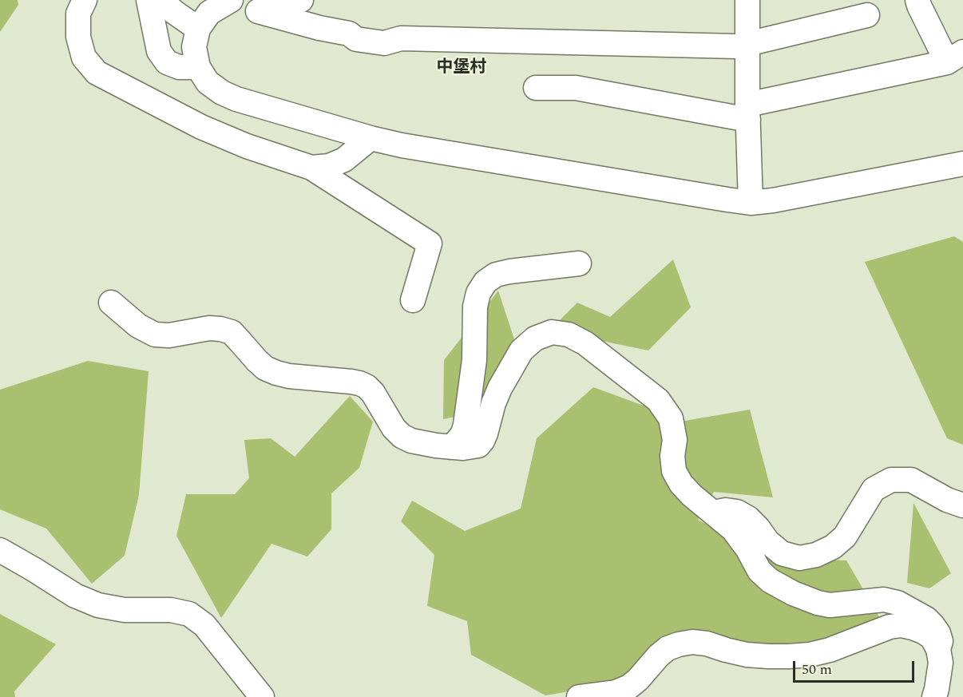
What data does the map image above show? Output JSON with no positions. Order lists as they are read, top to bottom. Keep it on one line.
{"districts":["中堡村"],"scale_bar":"50 m"}
